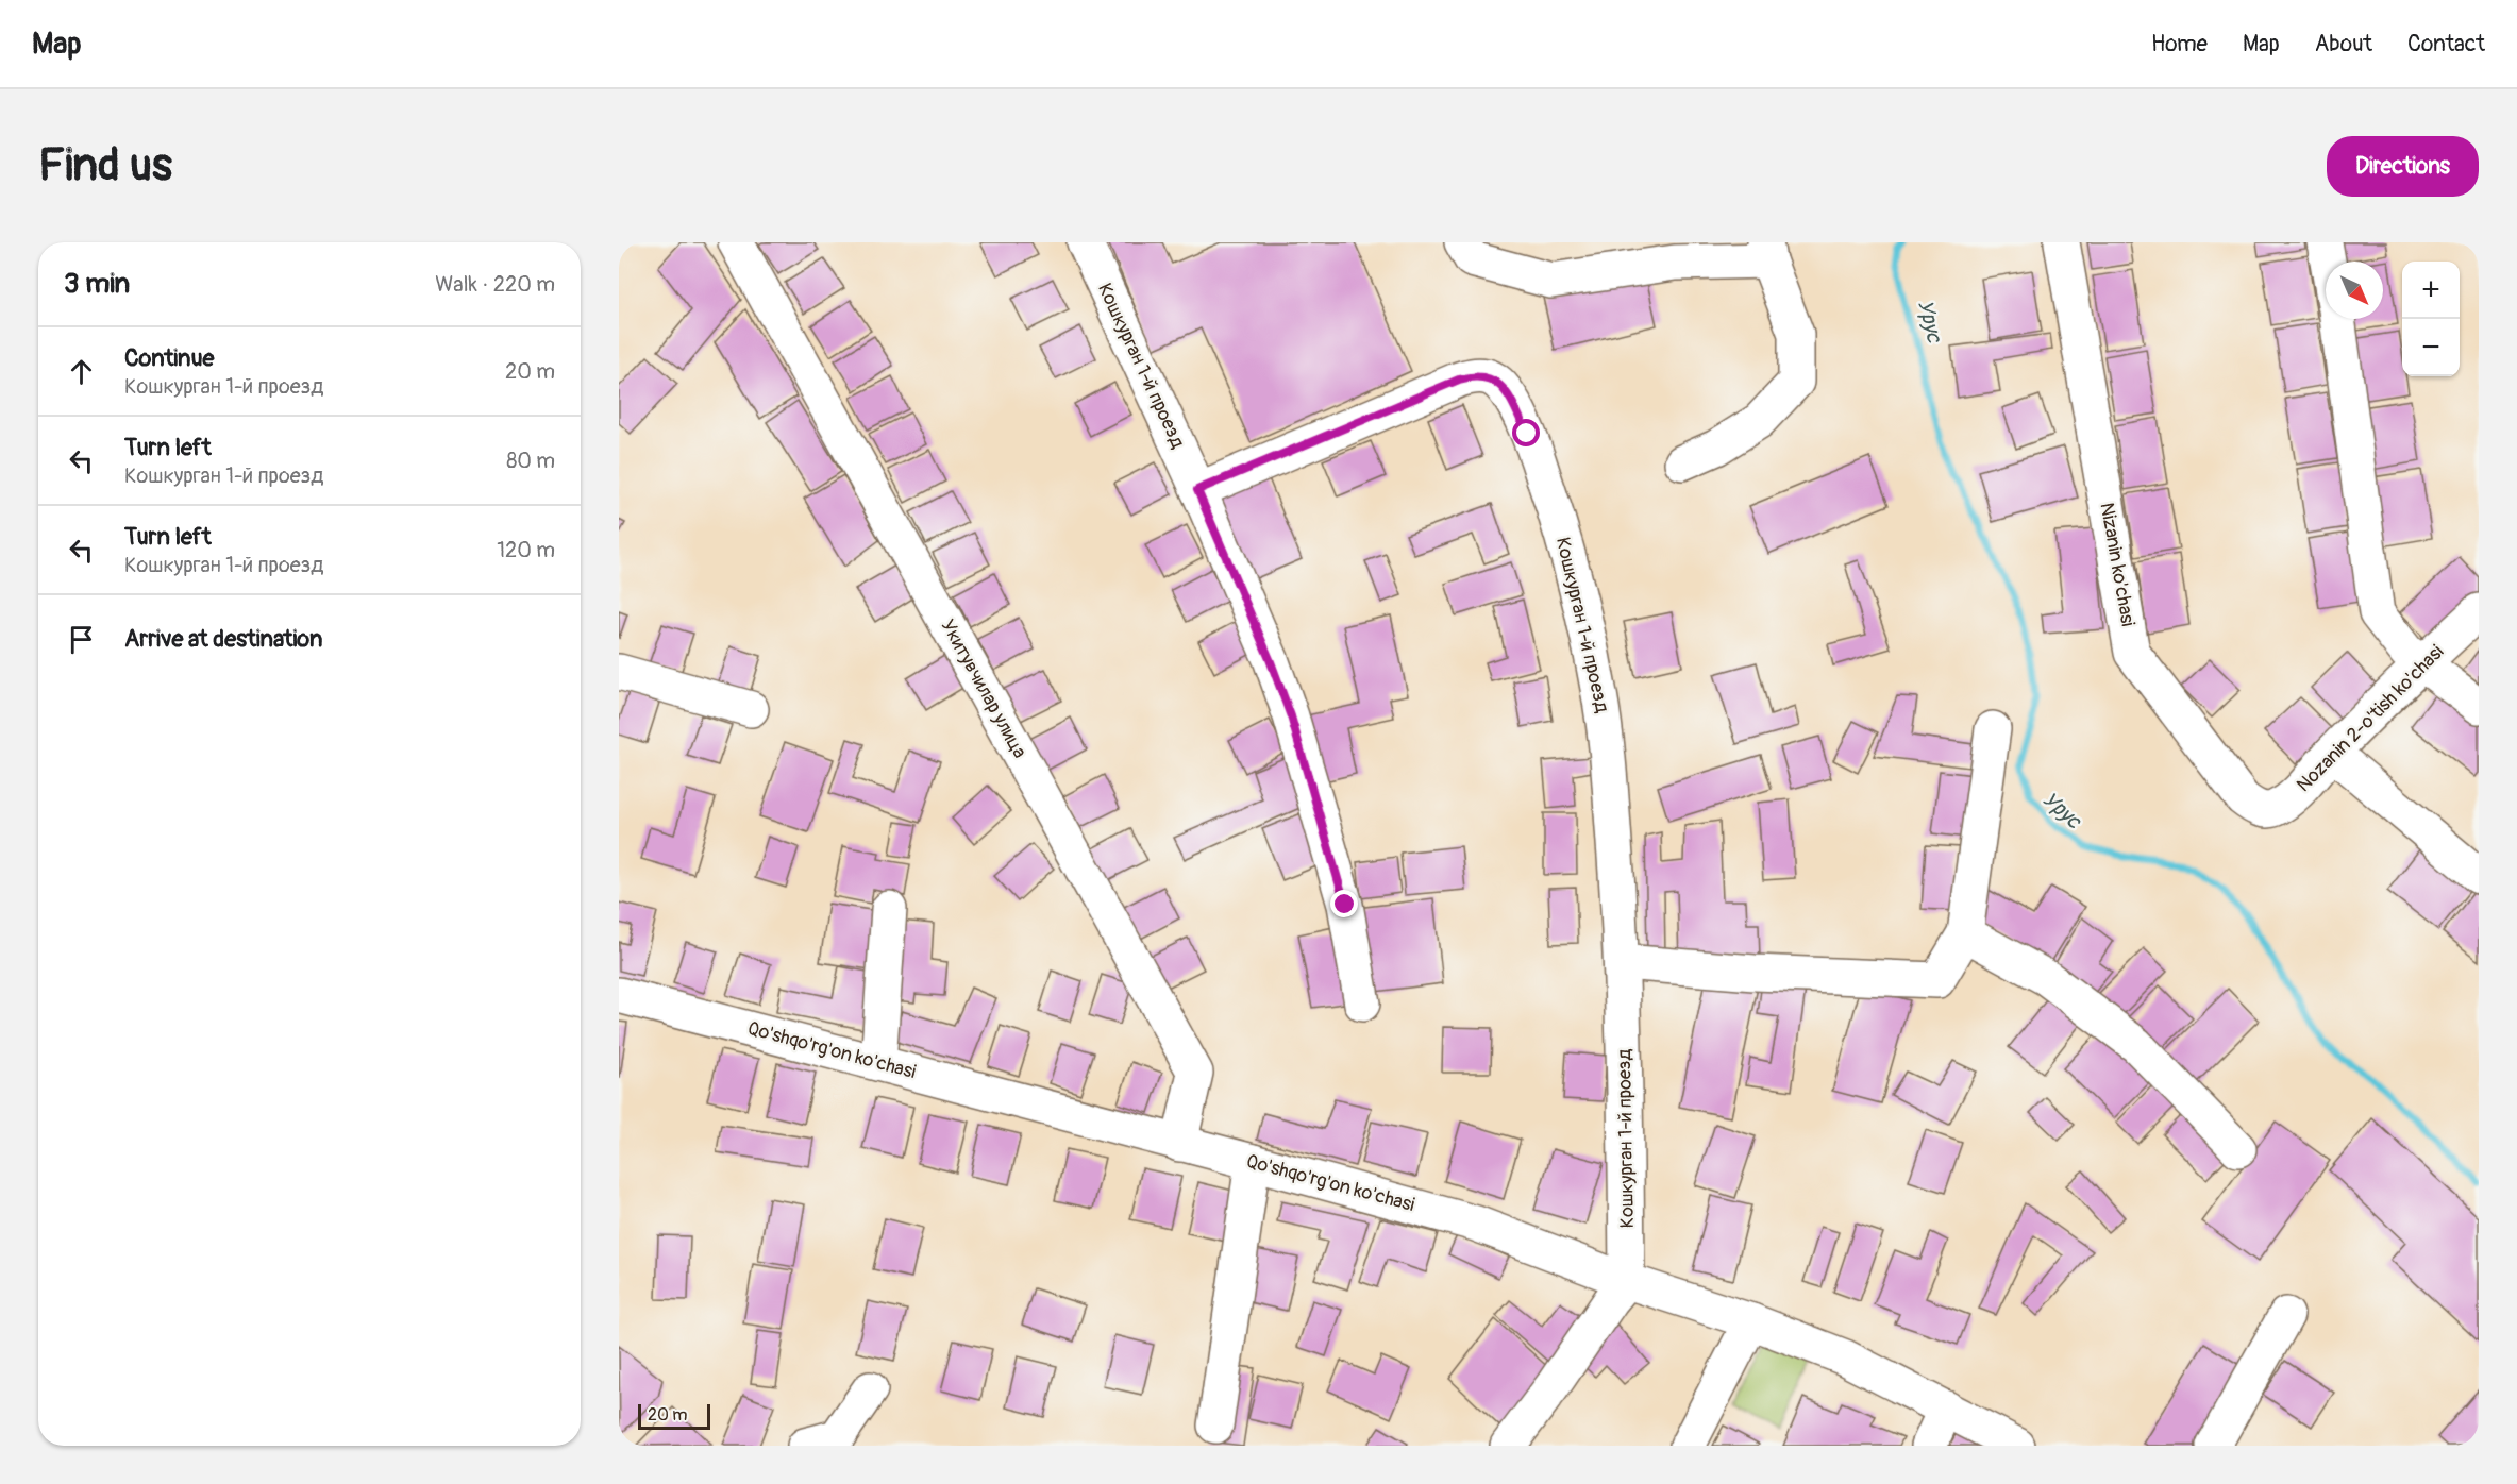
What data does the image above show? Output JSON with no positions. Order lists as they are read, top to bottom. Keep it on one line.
{"streets":{"street":["Кошкурган 1-й проезд","Nizanin ko'chasi","Укитувчилар улица","Nozanin 2-o'tish ko'chasi","Qo'shqo'rg'on ko'chasi"]},"crossings":[["Кошкурган 1-й проезд","Qo'shqo'rg'on ko'chasi"],["Nizanin ko'chasi","Nozanin 2-o'tish ko'chasi"],["Укитувчилар улица","Qo'shqo'rg'on ko'chasi"]],"water":["Урус"],"scale_bar":"20 m","north":"bottom right","page":{"header":"Map","nav":["Home","Map","About","Contact"],"buttons":"Directions","title":"Find us","heading":["3 min","Walk · 220 m"],"map_buttons":["+","−"],"list":[["Continue","Кошкурган 1-й проезд","20 m"],["Turn left","Кошкурган 1-й проезд","80 m"],["Turn left","Кошкурган 1-й проезд","120 m"],"Arrive at destination"],"scale":"20 m"}}
